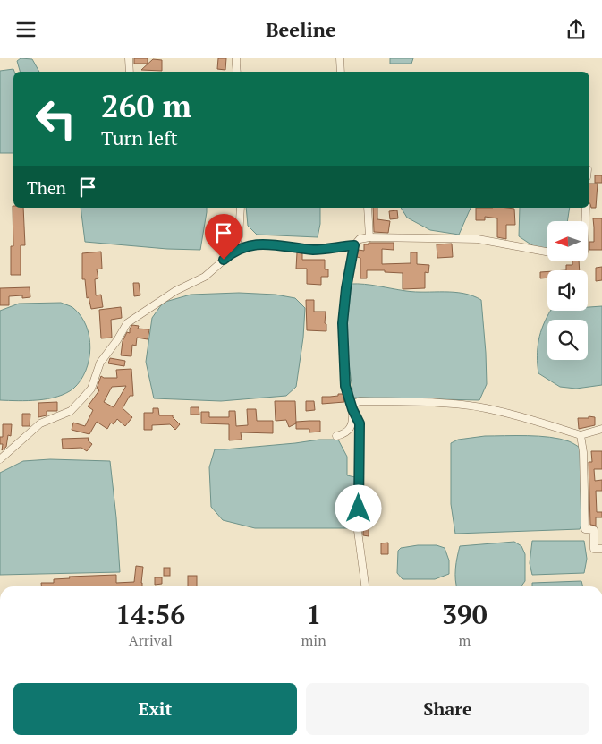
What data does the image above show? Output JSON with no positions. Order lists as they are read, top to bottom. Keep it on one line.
{"north":"left","page":{"header":"Beeline","turn":["260 m","Turn left"],"then":"Then","eta":["14:56","Arrival","1","min","390","m"],"buttons":["Exit","Share"]}}
